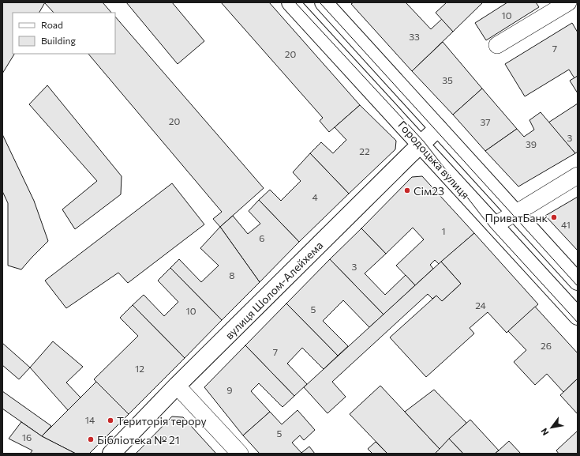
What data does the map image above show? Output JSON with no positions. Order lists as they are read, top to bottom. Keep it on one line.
{"streets":{"main road":["Городоцька вулиця","вулиця Шолом-Алейхема"]},"crossings":[["Городоцька вулиця","вулиця Шолом-Алейхема"]],"places":["Сім23","ПриватБанк","Територія терору","Бібліотека № 21"],"house_numbers":["10","33","7","20","35","20","37","3","39","22","4","41","1","6","3","8","24","5","10","26","7","12","9","14","5","16"],"legend":["Road","Building"],"north":"bottom left"}
